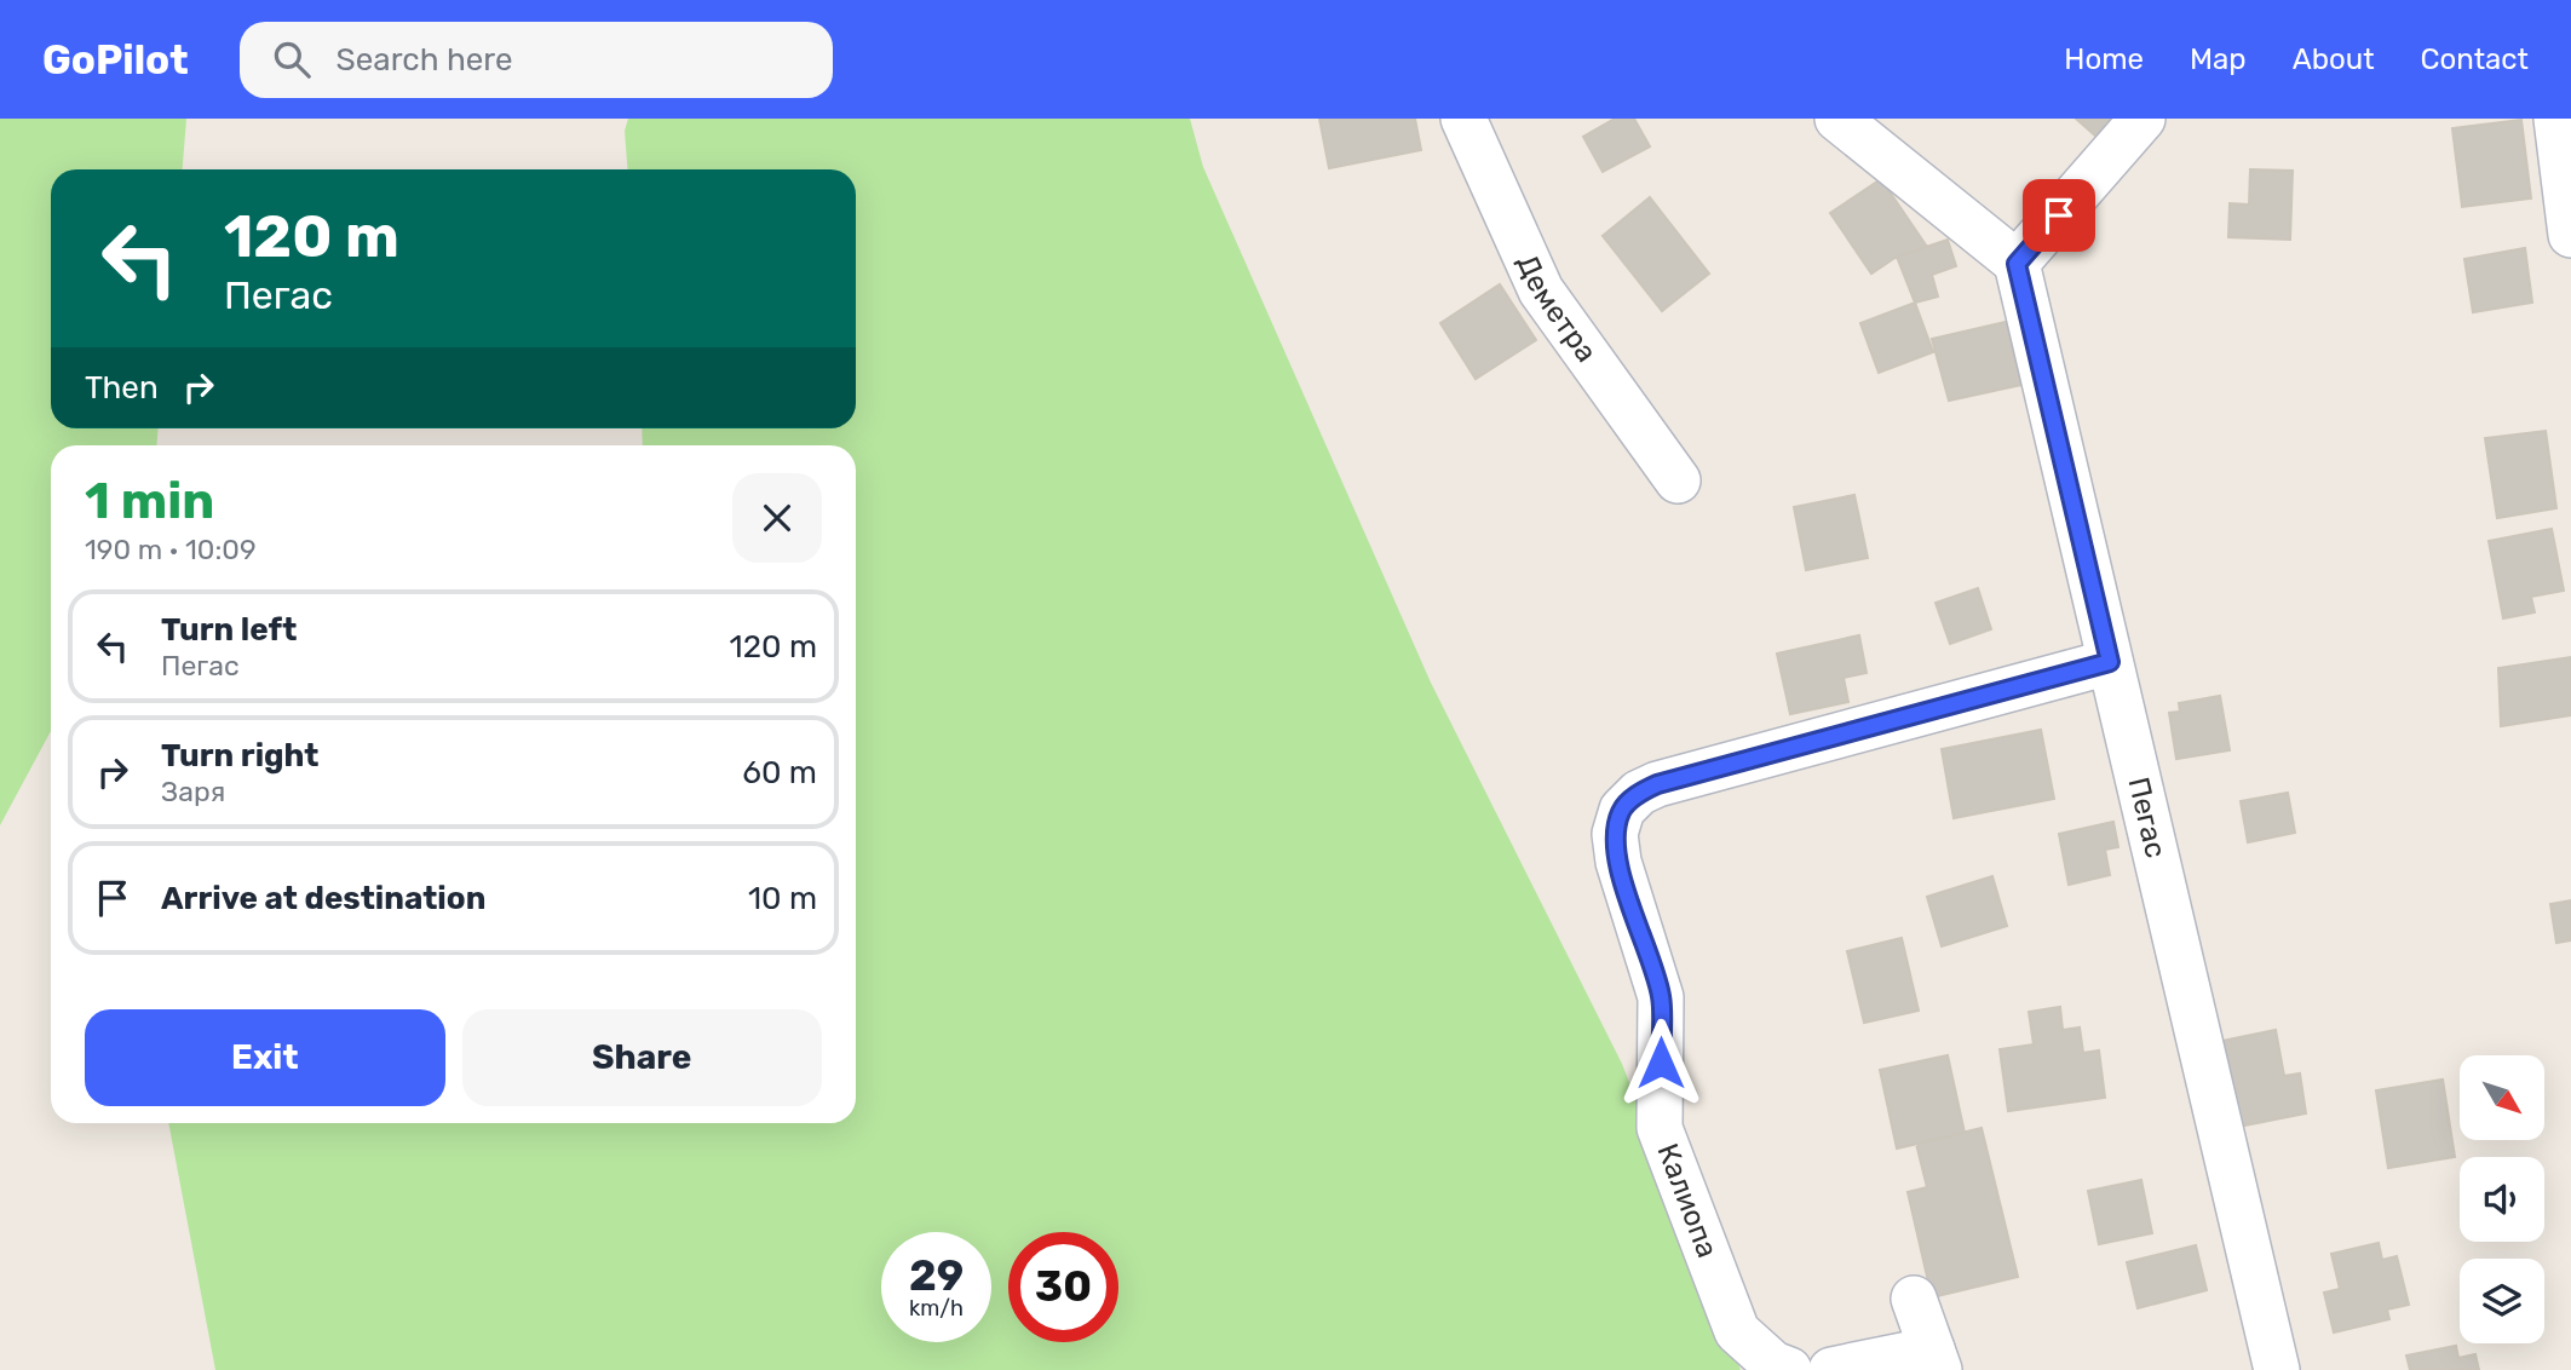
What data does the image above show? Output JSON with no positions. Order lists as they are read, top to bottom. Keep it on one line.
{"streets":{"street":["Деметра","Пегас","Калиопа"]},"crossings":[["Пегас","Калиопа"]],"north":"bottom right","page":{"header":"GoPilot","search":"Search here","nav":["Home","Map","About","Contact"],"turn":["120 m","Пегас"],"then":"Then","heading":["1 min","190 m · 10:09"],"list":[{"name":"Turn left","note":"Пегас","value":"120 m"},{"name":"Turn right","note":"Заря","value":"60 m"},{"name":"Arrive at destination","value":"10 m"}],"buttons":["Exit","Share"],"speed":"29 km/h","limit":"30"}}
